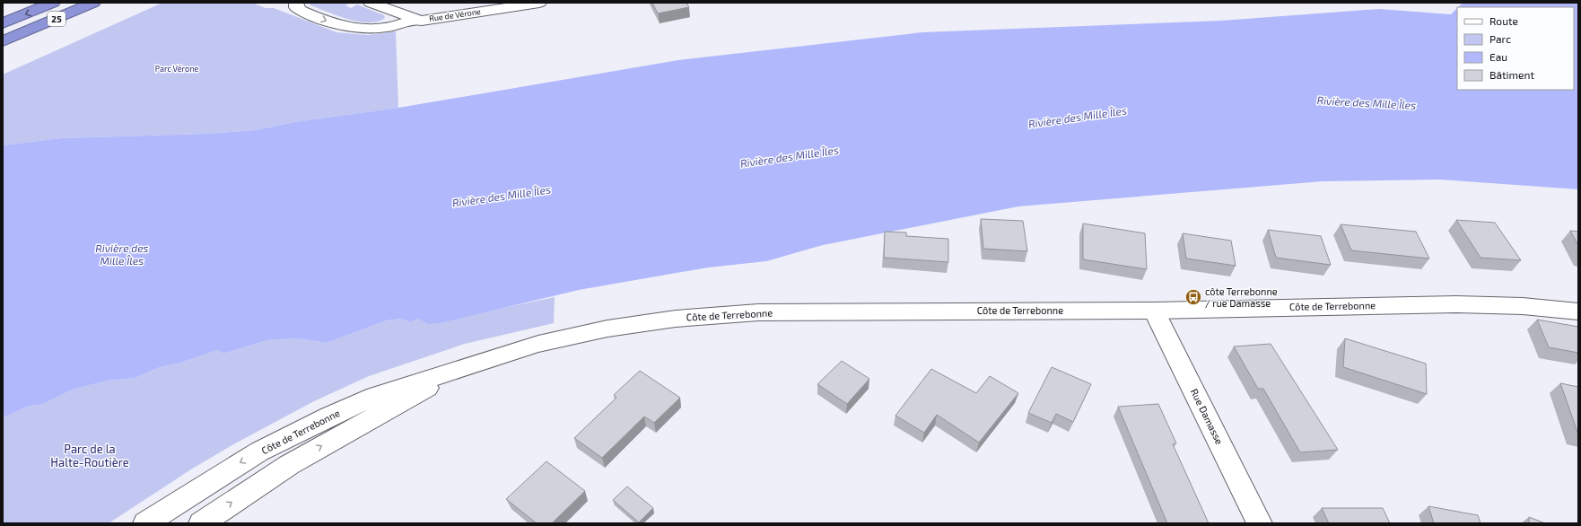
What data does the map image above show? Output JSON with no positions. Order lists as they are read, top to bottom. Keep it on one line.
{"streets":{"highway":["25"],"main road":["Rue de Vérone","Côte de Terrebonne","Rue Damasse"]},"crossings":[["Côte de Terrebonne","Rue Damasse"]],"water":["Rivière des Mille Îles"],"parks":["Parc Vérone","Parc de la Halte-Routière"],"places":{"bus stop":["côte Terrebonne / rue Damasse"]},"legend":["Route","Parc","Eau","Bâtiment"]}
